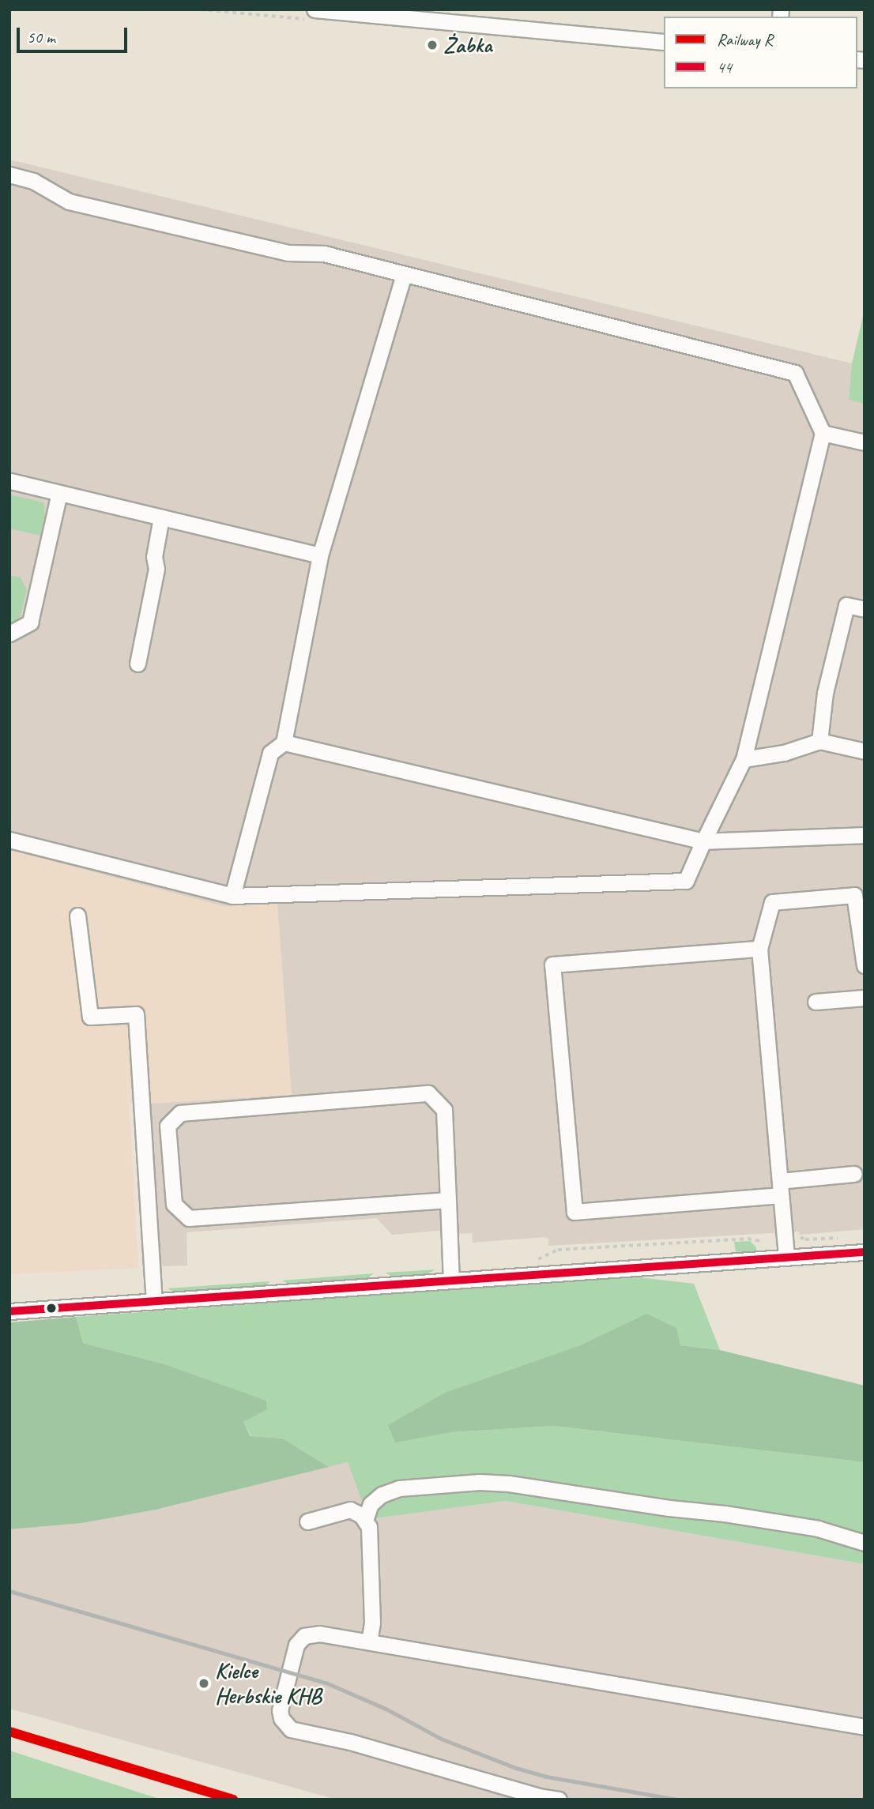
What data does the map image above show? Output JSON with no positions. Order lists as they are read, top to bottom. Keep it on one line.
{"places":["Żabka","Kielce Herbskie KHB"],"lines":["transit line 44","rail line R"],"legend":["Railway R","44"],"scale_bar":"50 m"}
